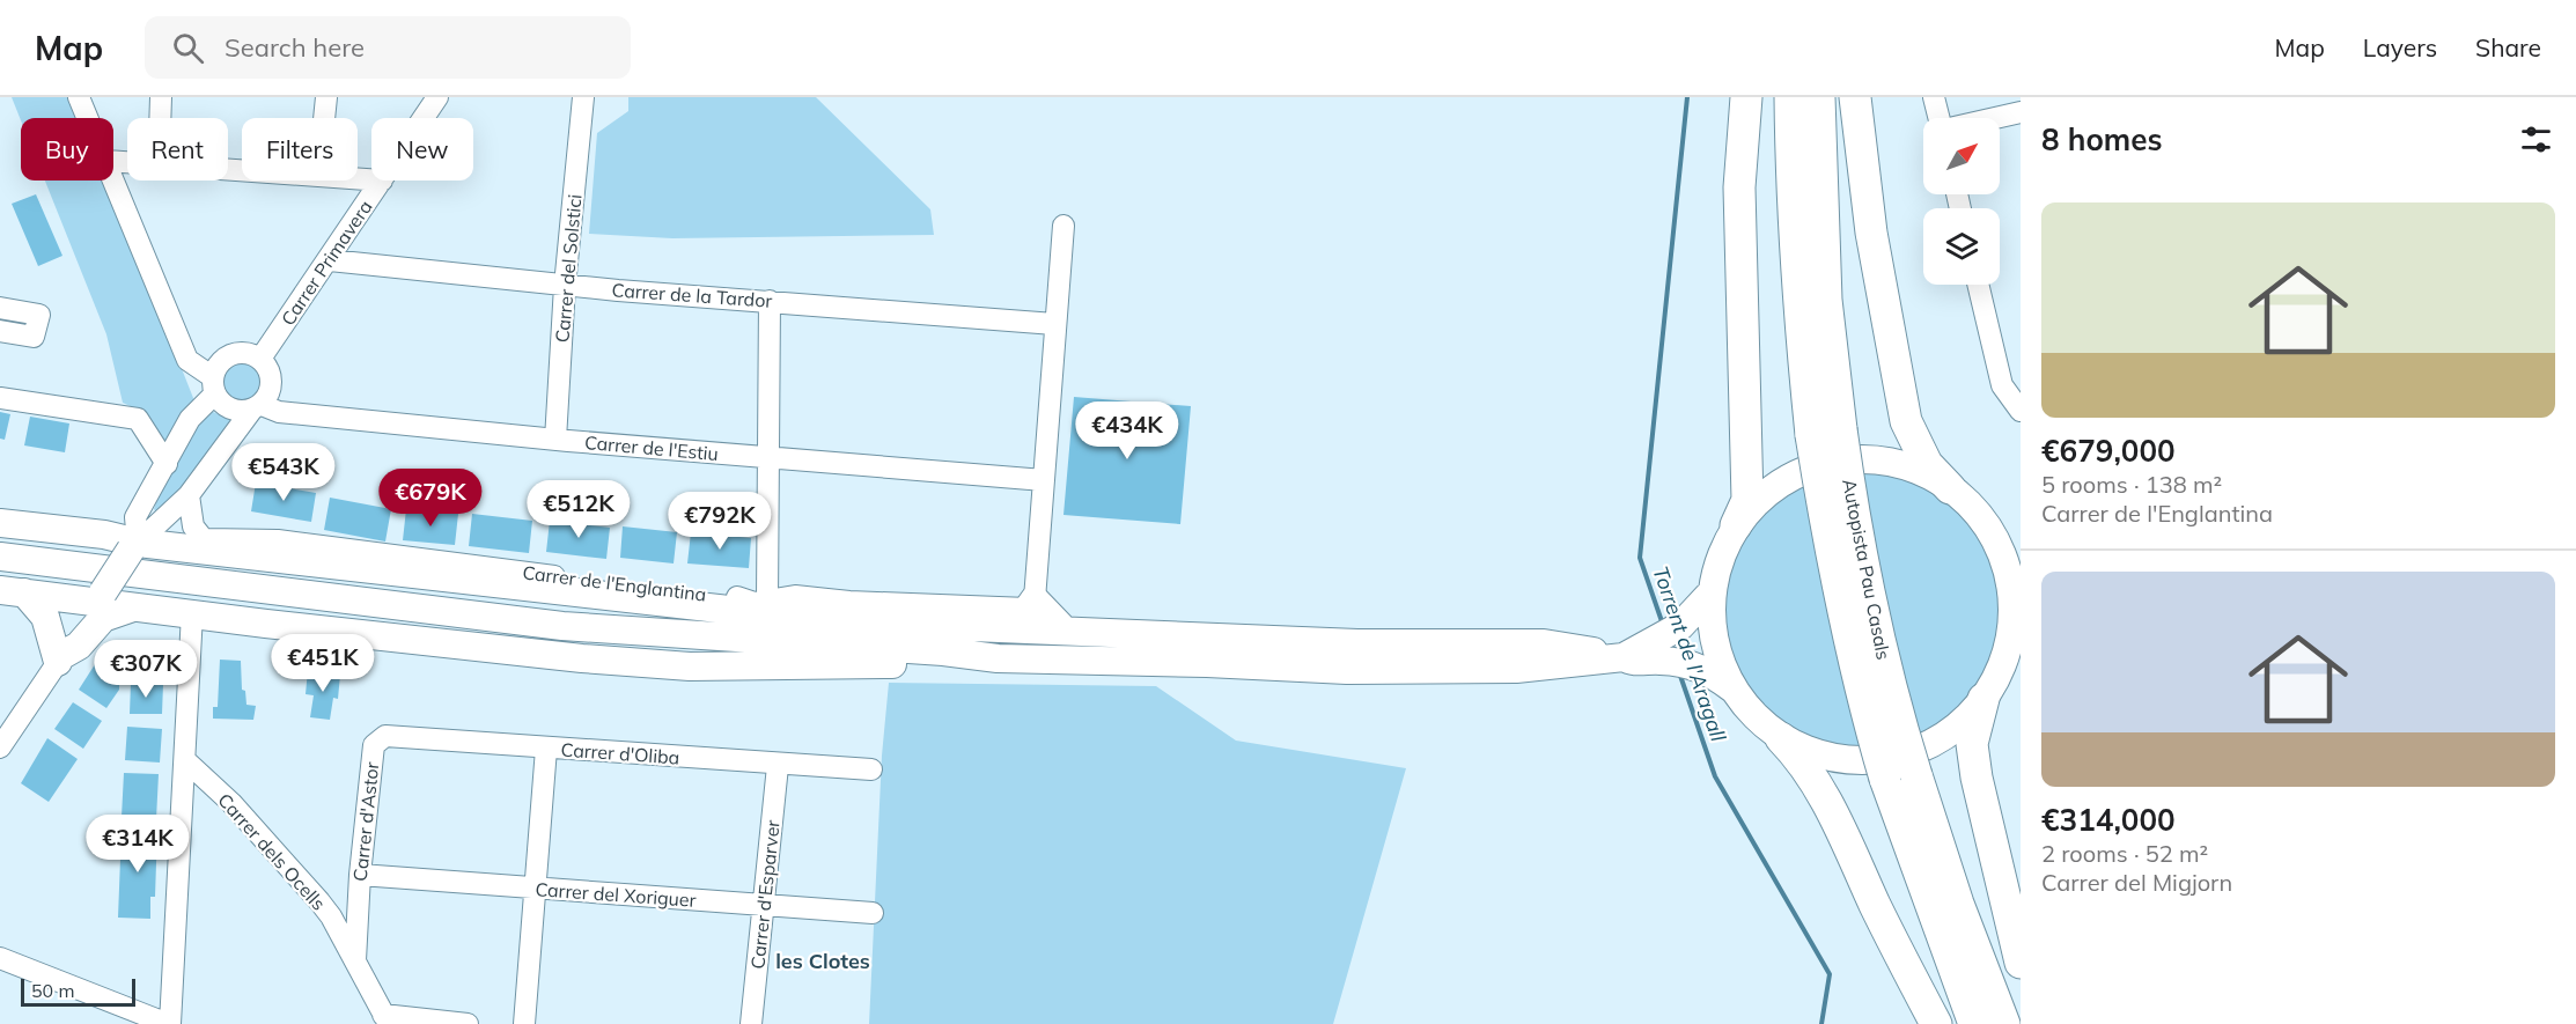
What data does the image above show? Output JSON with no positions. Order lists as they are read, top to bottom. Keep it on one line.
{"streets":{"highway":["Autopista Pau Casals"],"street":["Carrer Primavera","Carrer del Solstici","Carrer de la Tardor","Carrer de l'Estiu","Carrer de l'Englantina","Carrer d'Oliba","Carrer d'Astor","Carrer dels Ocells","Carrer del Xoriguer","Carrer d'Esparver"]},"crossings":[["Carrer Primavera","Carrer de la Tardor"],["Carrer Primavera","Carrer de l'Estiu"],["Carrer del Solstici","Carrer de la Tardor"],["Carrer del Solstici","Carrer de l'Estiu"],["Carrer d'Oliba","Carrer d'Astor"],["Carrer d'Oliba","Carrer d'Esparver"],["Carrer d'Astor","Carrer dels Ocells"],["Carrer d'Astor","Carrer del Xoriguer"],["Carrer del Xoriguer","Carrer d'Esparver"]],"districts":["les Clotes"],"water":["Torrent de l'Aragall"],"scale_bar":"50 m","north":"top right","page":{"header":"Map","search":"Search here","nav":["Map","Layers","Share"],"heading":"8 homes","chip":["Buy","Rent","Filters","New"],"list":[{"name":"€679,000","note":"5 rooms · 138 m² · Carrer de l'Englantina"},{"name":"€314,000","note":"2 rooms · 52 m² · Carrer del Migjorn"}],"price":["€434K","€543K","€679K","€512K","€792K","€451K","€307K","€314K"],"scale":"50 m"}}
